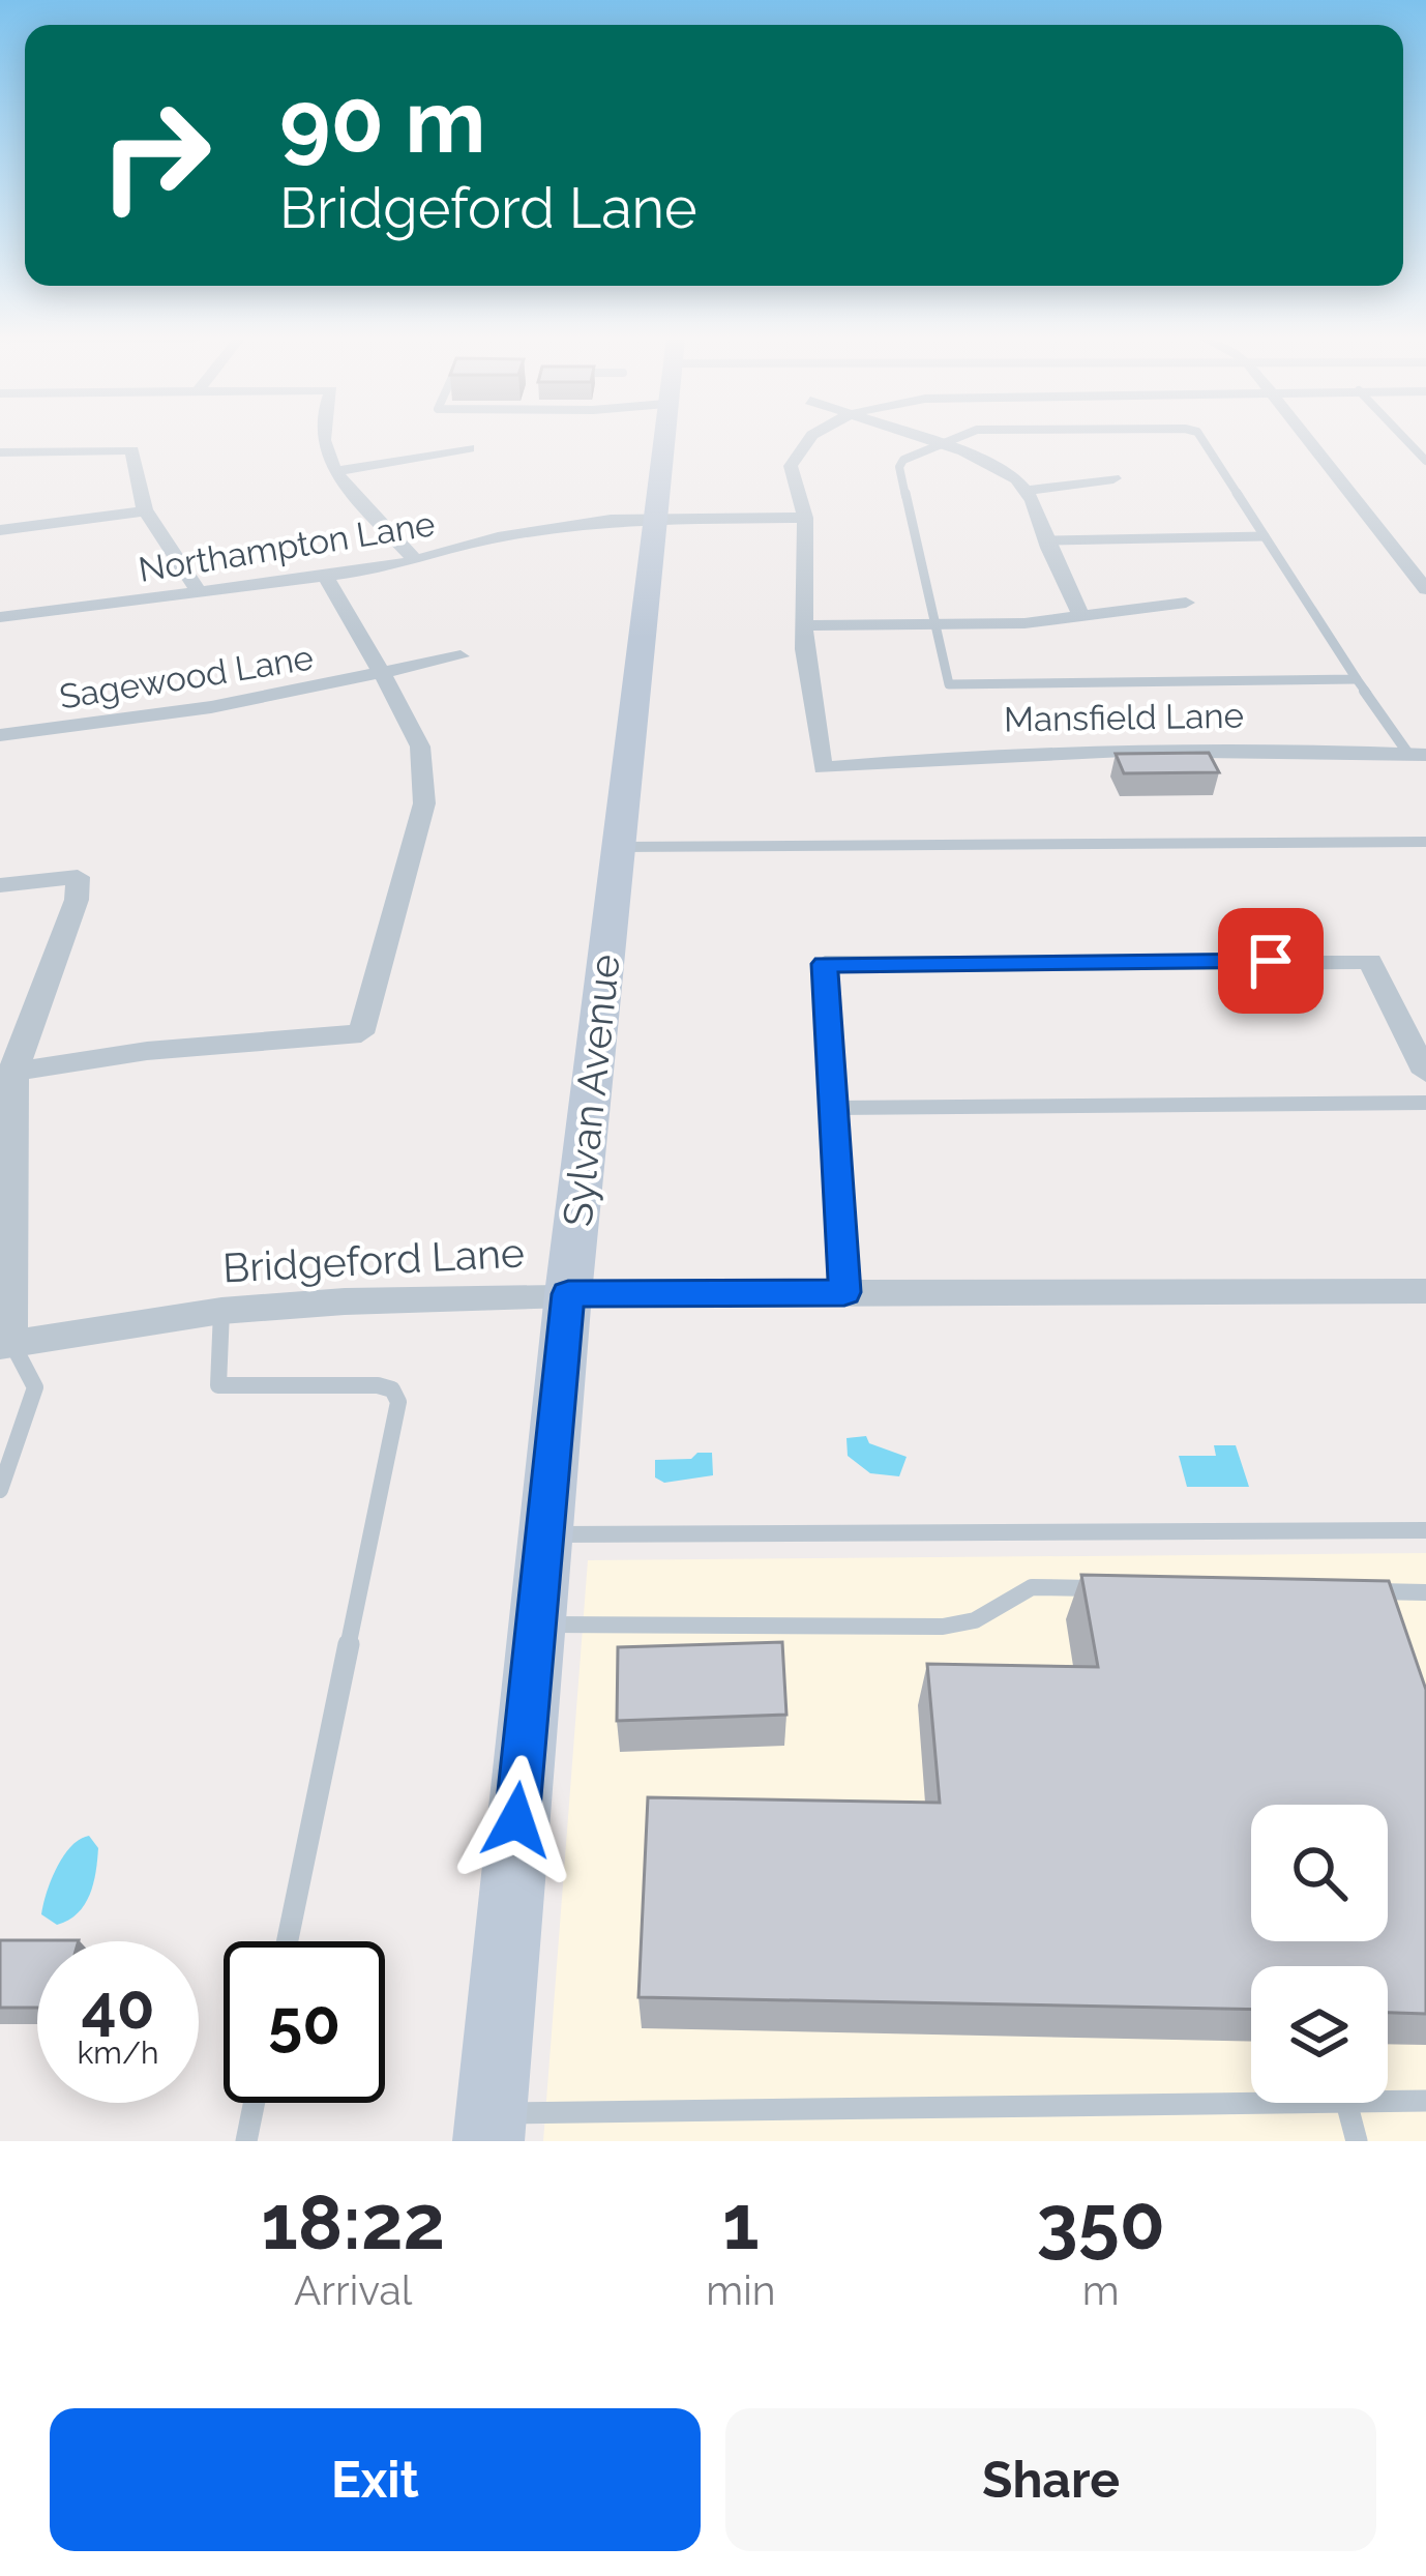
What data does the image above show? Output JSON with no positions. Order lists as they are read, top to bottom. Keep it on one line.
{"streets":{"main road":["Sylvan Avenue"],"street":["Northampton Lane","Sagewood Lane","Mansfield Lane","Bridgeford Lane"]},"crossings":[["Northampton Lane","Sylvan Avenue"],["Sylvan Avenue","Bridgeford Lane"]],"page":{"turn":["90 m","Bridgeford Lane"],"speed":"40 km/h","limit":"50","eta":["18:22","Arrival","1","min","350","m"],"buttons":["Exit","Share"]}}
